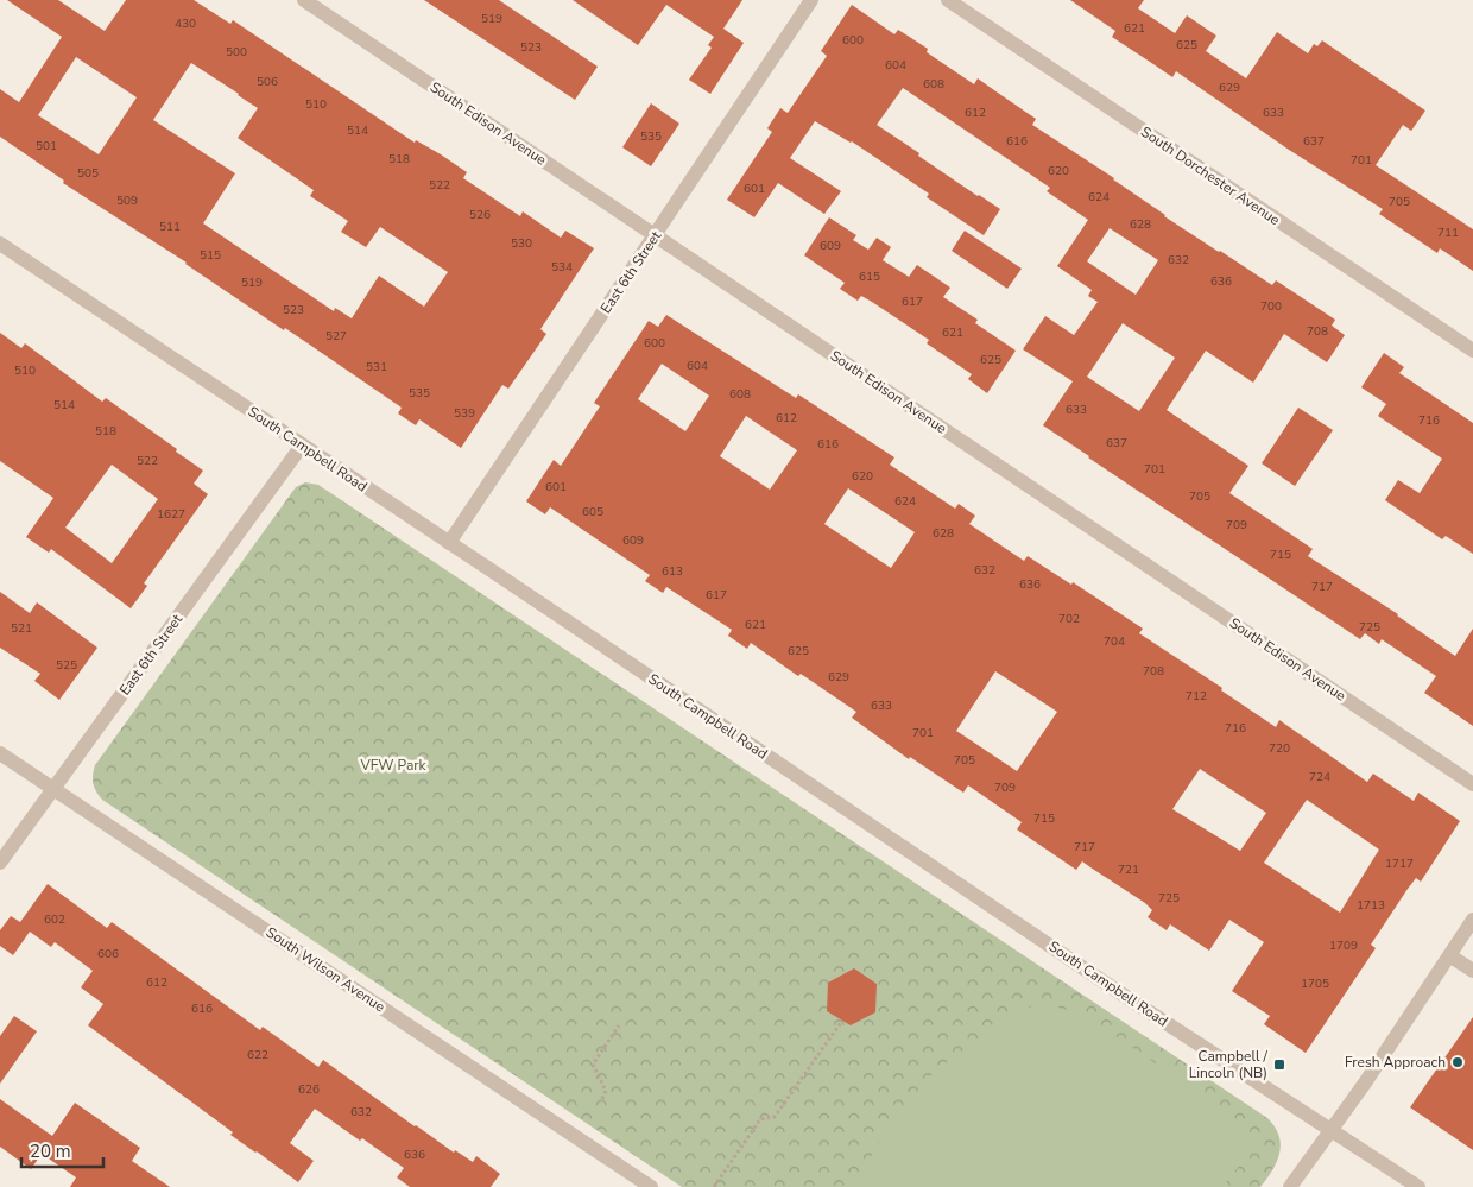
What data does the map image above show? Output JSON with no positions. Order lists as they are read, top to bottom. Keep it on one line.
{"streets":{"street":["South Edison Avenue","South Dorchester Avenue","East 6th Street","South Campbell Road","South Wilson Avenue"]},"crossings":[["South Edison Avenue","East 6th Street"],["East 6th Street","South Campbell Road"],["East 6th Street","South Wilson Avenue"]],"parks":["VFW Park"],"places":{"other":["Fresh Approach"],"transit":["Campbell / Lincoln (NB)"]},"house_numbers":["519","430","621","600","625","523","500","604","506","608","629","510","612","633","514","535","616","637","501","518","701","620","505","522","601","624","509","705","526","628","511","711","530","609","515","632","534","615","636","519","617","700","523","708","621","527","600","625","604","531","510","535","608","514","633","539","612","716","518","637","616","522","701","620","601","705","624","605","1627","709","628","609","715","632","613","636","717","617","702","621","725","521","704","625","525","708","629","712","633","716","701","720","705","724","709","715","717","1717","721","725","1713","602","1709","606","612","1705","616","622","626","632","636"],"scale_bar":"20 m"}
